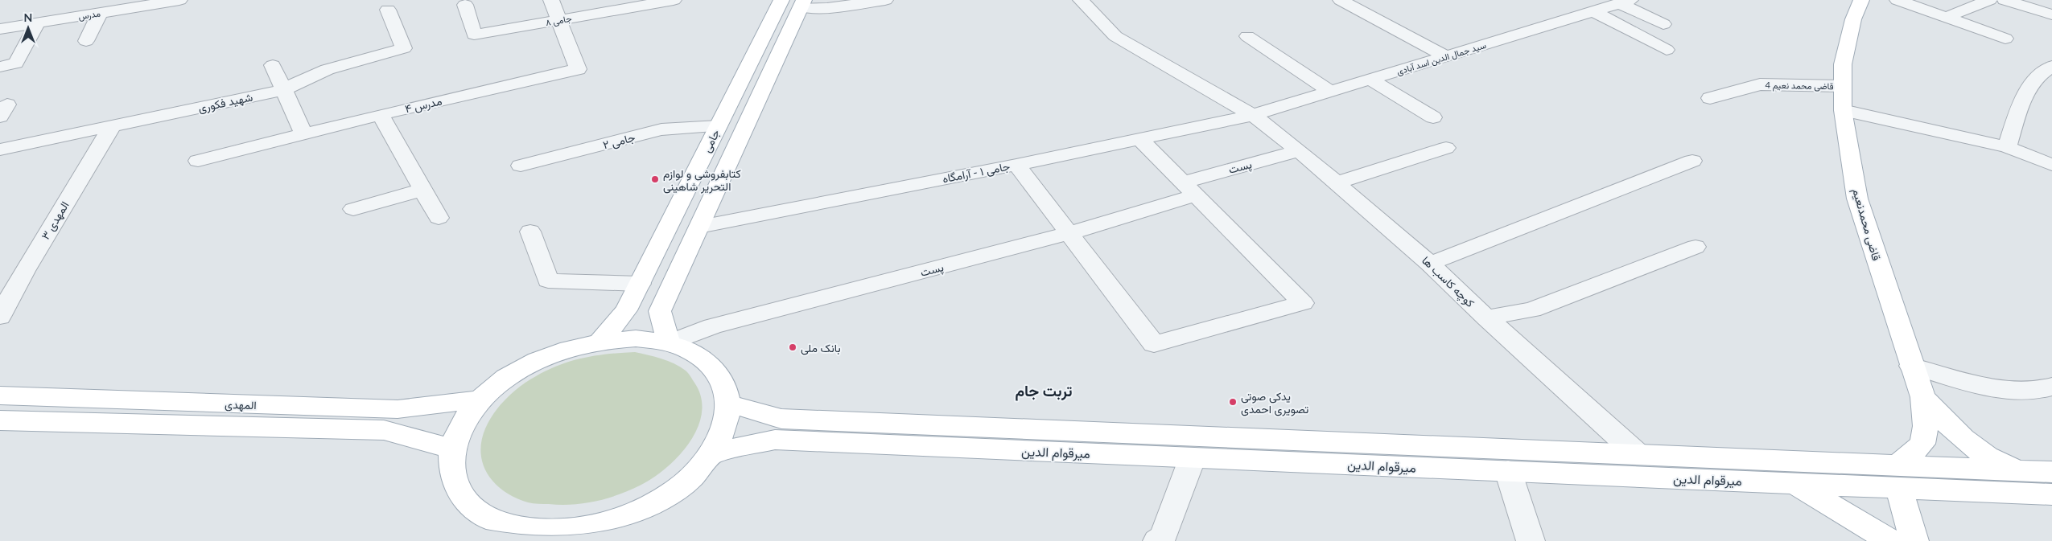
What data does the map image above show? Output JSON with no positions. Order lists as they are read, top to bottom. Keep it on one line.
{"streets":{"main road":["جامی","قاضی محمدنعیم","المهدی","میرقوام الدین"],"street":["مدرس","جامی ۸","سید جمال الدین اسد آبادی","قاضی محمد نعیم 4","شهید فکوری","مدرس ۴","جامی ۲","پست","جامی ۱ - آرامگاه","المهدی ۳","کوچه کاسب ها"]},"crossings":[["جامی ۸","مدرس ۴"],["سید جمال الدین اسد آبادی","جامی ۱ - آرامگاه"],["سید جمال الدین اسد آبادی","کوچه کاسب ها"],["قاضی محمد نعیم 4","قاضی محمدنعیم"],["شهید فکوری","المهدی ۳"],["جامی ۲","جامی"],["پست","کوچه کاسب ها"],["جامی ۱ - آرامگاه","کوچه کاسب ها"],["قاضی محمدنعیم","میرقوام الدین"],["کوچه کاسب ها","میرقوام الدین"]],"districts":["تربت جام"],"places":["کتابفروشی و لوازم التحریر شاهینی","بانک ملی","یدکی صوتی تصویری احمدی"],"north":"top"}
